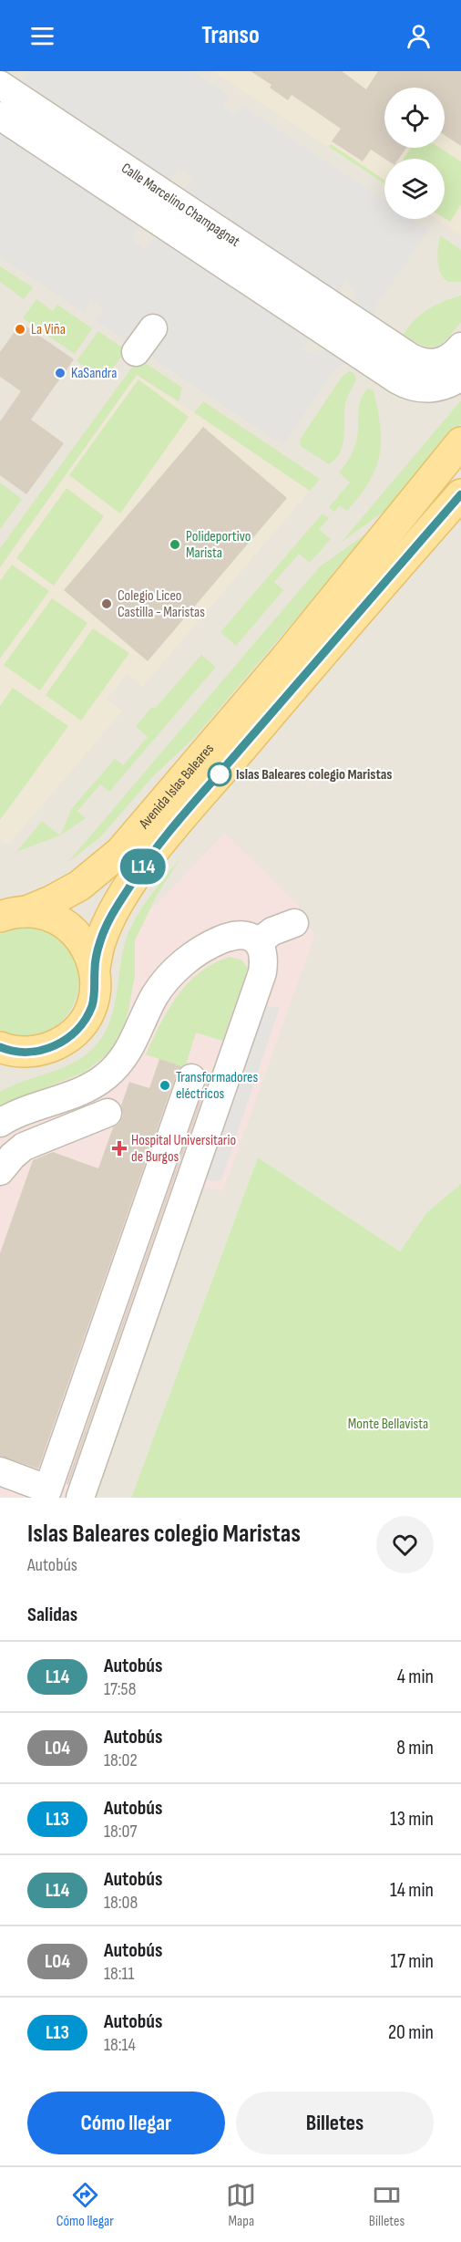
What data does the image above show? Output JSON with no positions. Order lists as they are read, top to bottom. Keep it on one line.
{"streets":{"main road":["Avenida Islas Baleares"],"street":["Calle Marcelino Champagnat"]},"parks":["Monte Bellavista"],"places":{"other":["La Viña","KaSandra","Polideportivo Marista","Colegio Liceo Castilla - Maristas","Islas Baleares colegio Maristas","Transformadores eléctricos"],"health":["Hospital Universitario de Burgos"]},"lines":["bus line L14"],"page":{"header":"Transo","on_map":"L14","heading":[["Islas Baleares colegio Maristas","Autobús"],"Salidas"],"list":[{"mark":"L14","name":"Autobús","note":"17:58","value":"4 min"},{"mark":"L04","name":"Autobús","note":"18:02","value":"8 min"},{"mark":"L13","name":"Autobús","note":"18:07","value":"13 min"},{"mark":"L14","name":"Autobús","note":"18:08","value":"14 min"},{"mark":"L04","name":"Autobús","note":"18:11","value":"17 min"},{"mark":"L13","name":"Autobús","note":"18:14","value":"20 min"}],"buttons":["Cómo llegar","Billetes"],"tabs":["Cómo llegar","Mapa","Billetes"]}}
